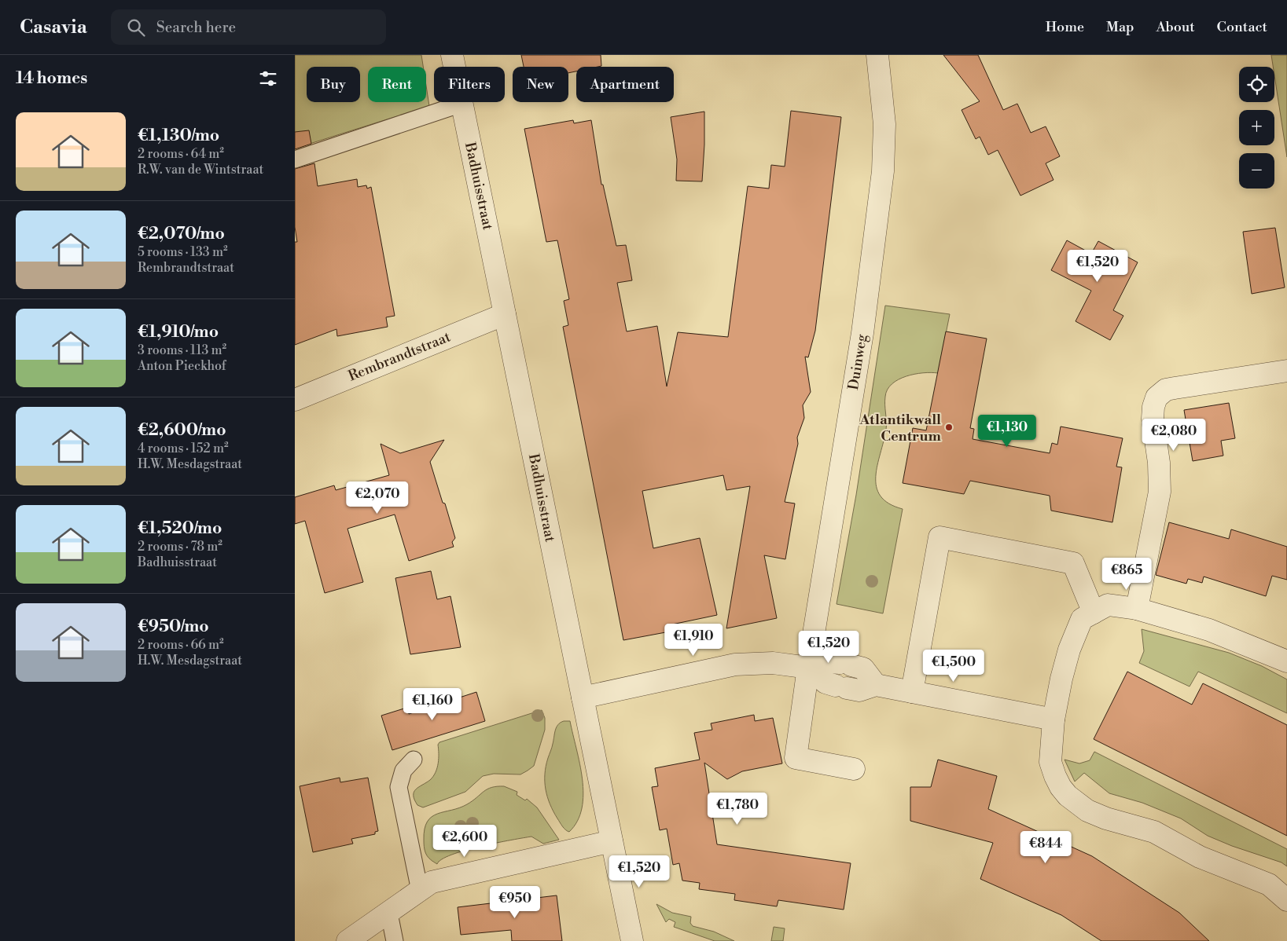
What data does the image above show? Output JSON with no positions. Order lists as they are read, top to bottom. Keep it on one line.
{"streets":{"street":["Badhuisstraat","Rembrandtstraat","Duinweg"]},"crossings":[["Badhuisstraat","Rembrandtstraat"]],"places":["Atlantikwall Centrum"],"page":{"header":"Casavia","search":"Search here","nav":["Home","Map","About","Contact"],"heading":"14 homes","map_buttons":["+","−"],"chip":["Buy","Rent","Filters","New","Apartment"],"list":[{"name":"€1,130/mo","note":"2 rooms · 64 m² · R.W. van de Wintstraat"},{"name":"€2,070/mo","note":"5 rooms · 133 m² · Rembrandtstraat"},{"name":"€1,910/mo","note":"3 rooms · 113 m² · Anton Pieckhof"},{"name":"€2,600/mo","note":"4 rooms · 152 m² · H.W. Mesdagstraat"},{"name":"€1,520/mo","note":"2 rooms · 78 m² · Badhuisstraat"},{"name":"€950/mo","note":"2 rooms · 66 m² · H.W. Mesdagstraat"}],"price":["€1,520","€1,130","€2,080","€2,070","€865","€1,910","€1,520","€1,500","€1,160","€1,780","€2,600","€844","€1,520","€950"]}}
